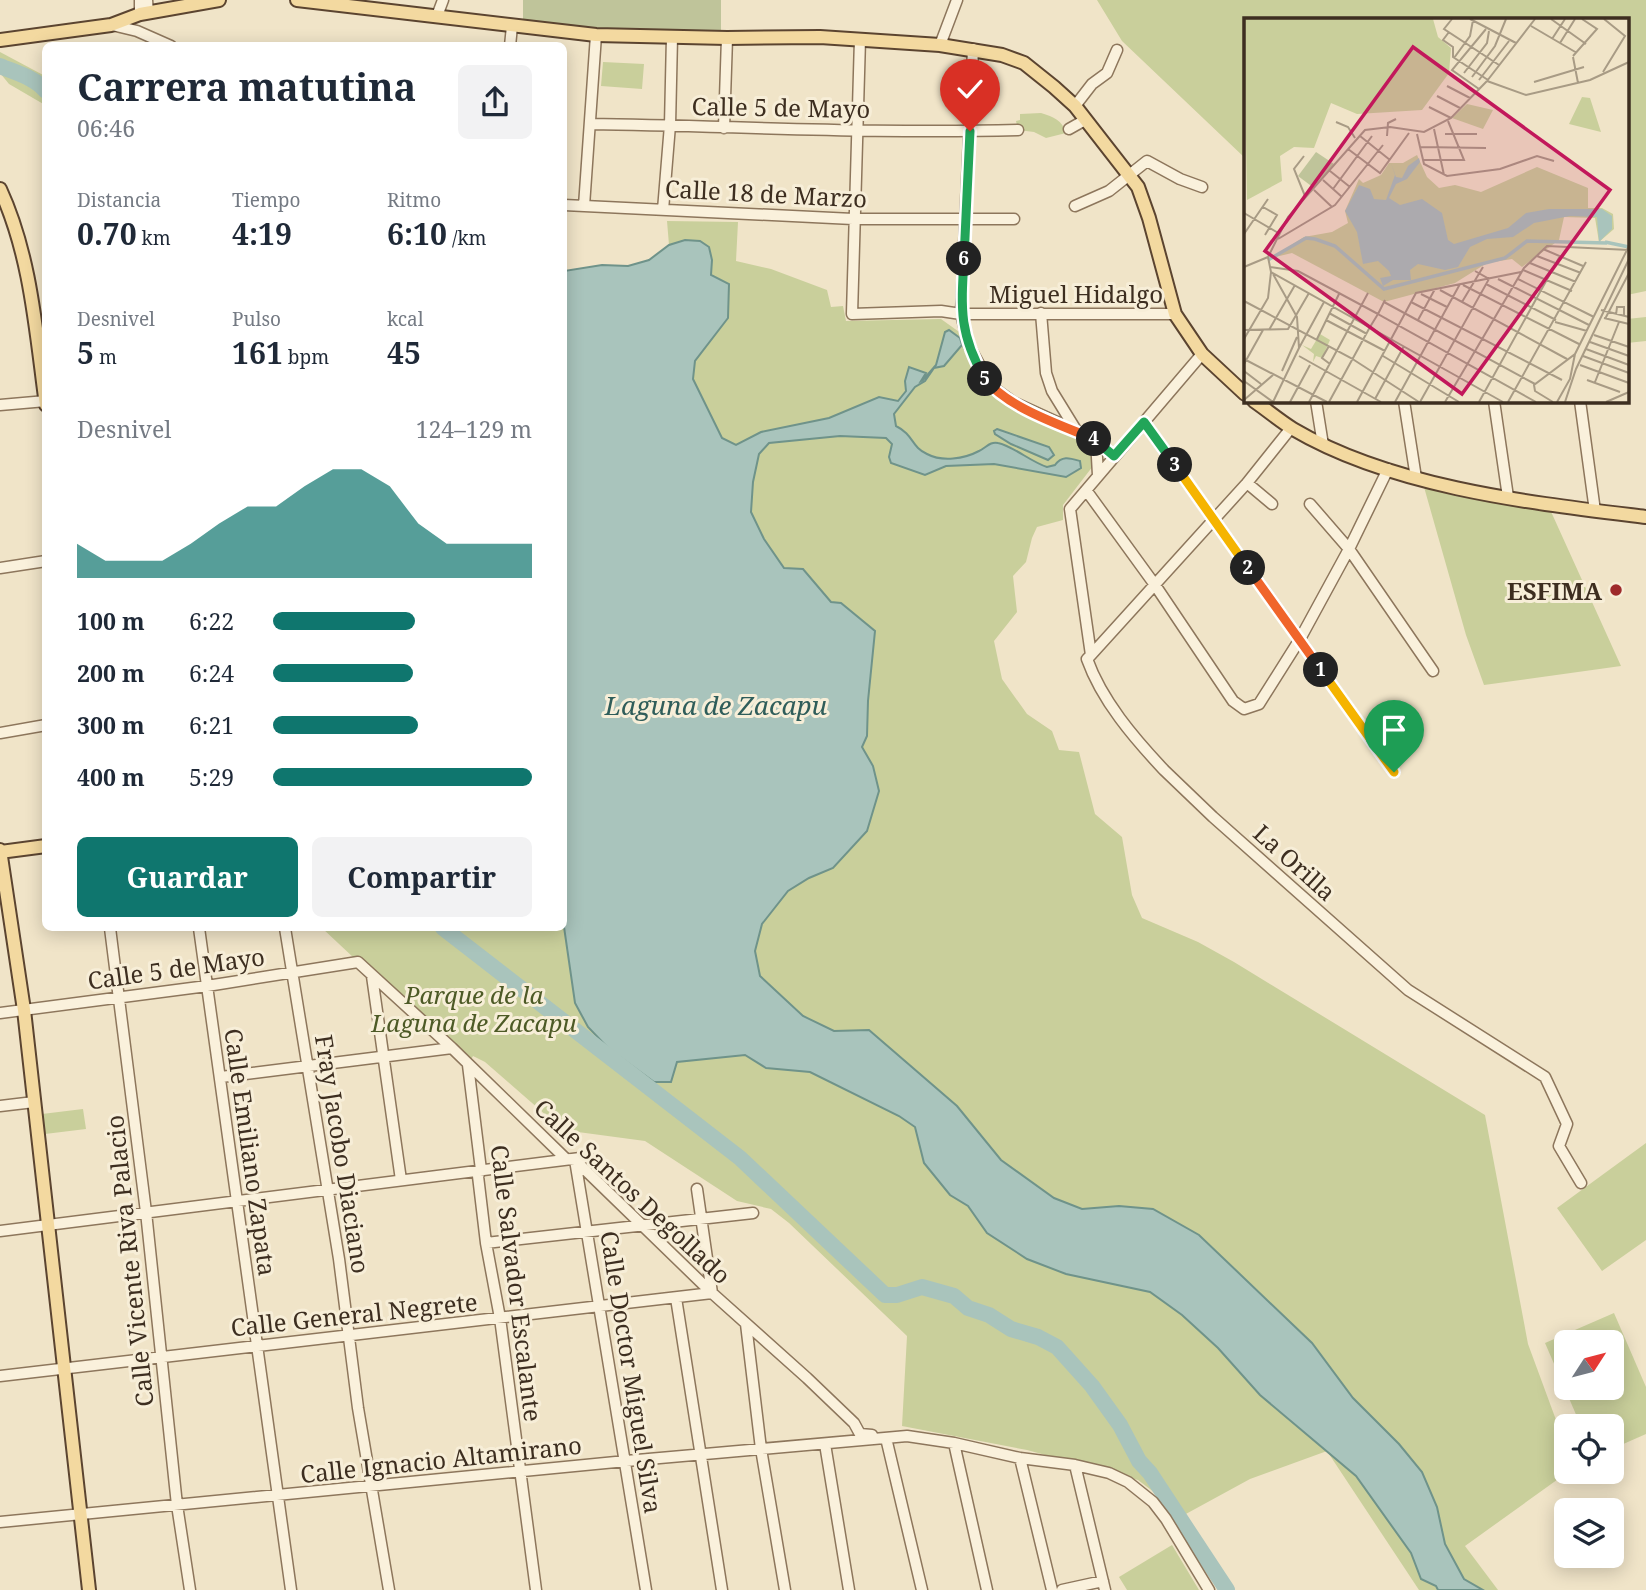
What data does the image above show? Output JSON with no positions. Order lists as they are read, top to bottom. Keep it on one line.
{"streets":{"street":["Calle 5 de Mayo","Calle 18 de Marzo","Miguel Hidalgo","La Orilla","Calle Emiliano Zapata","Fray Jacobo Diaciano","Calle Santos Degollado","Calle Vicente Riva Palacio","Calle Salvador Escalante","Calle General Negrete","Calle Doctor Miguel Silva","Calle Ignacio Altamirano"]},"crossings":[["Calle 5 de Mayo","Calle Emiliano Zapata"],["Calle 5 de Mayo","Fray Jacobo Diaciano"],["Calle 5 de Mayo","Calle Santos Degollado"],["Calle 5 de Mayo","Calle Vicente Riva Palacio"],["Calle 18 de Marzo","Miguel Hidalgo"],["Calle Emiliano Zapata","Calle General Negrete"],["Calle Emiliano Zapata","Calle Ignacio Altamirano"],["Fray Jacobo Diaciano","Calle General Negrete"],["Fray Jacobo Diaciano","Calle Ignacio Altamirano"],["Calle Santos Degollado","Calle Salvador Escalante"],["Calle Santos Degollado","Calle General Negrete"],["Calle Santos Degollado","Calle Doctor Miguel Silva"],["Calle Santos Degollado","Calle Ignacio Altamirano"],["Calle Vicente Riva Palacio","Calle General Negrete"],["Calle Vicente Riva Palacio","Calle Ignacio Altamirano"],["Calle Salvador Escalante","Calle General Negrete"],["Calle Salvador Escalante","Calle Ignacio Altamirano"],["Calle General Negrete","Calle Doctor Miguel Silva"],["Calle Doctor Miguel Silva","Calle Ignacio Altamirano"]],"water":["Laguna de Zacapu"],"parks":["Parque de la Laguna de Zacapu"],"places":["ESFIMA"],"north":"top right","page":{"heading":["Carrera matutina","06:46"],"stats":[["Distancia","0.70 km"],["Tiempo","4:19"],["Ritmo","6:10 /km"],["Desnivel","5 m"],["Pulso","161 bpm"],["kcal","45"]],"pins":["6","5","4","3","2","1"],"chart":["Desnivel","124–129 m"],"list":[{"name":"100 m","note":"6:22"},{"name":"200 m","note":"6:24"},{"name":"300 m","note":"6:21"},{"name":"400 m","note":"5:29"}],"buttons":["Guardar","Compartir"]}}
